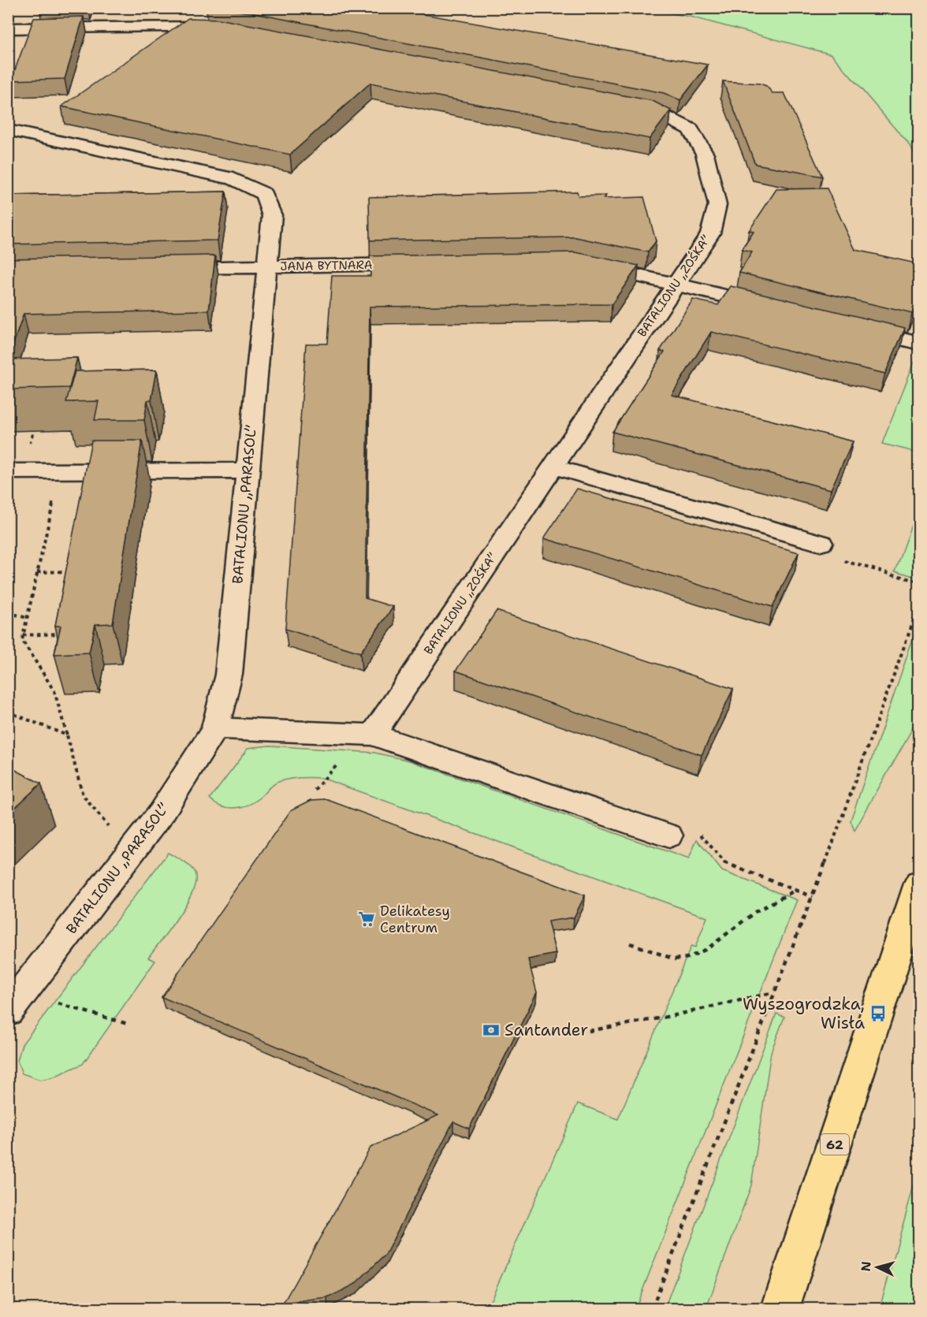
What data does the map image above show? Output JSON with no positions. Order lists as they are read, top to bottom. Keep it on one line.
{"streets":{"main road":["62"],"street":["JANA BYTNARA","BATALIONU „ZOŚKA”","BATALIONU „PARASOL”"]},"crossings":[["JANA BYTNARA","BATALIONU „PARASOL”"]],"places":{"supermarket":["Delikatesy Centrum"],"bus stop":["Wyszogrodzka, Wisła"],"bank":["Santander"]},"north":"left"}
